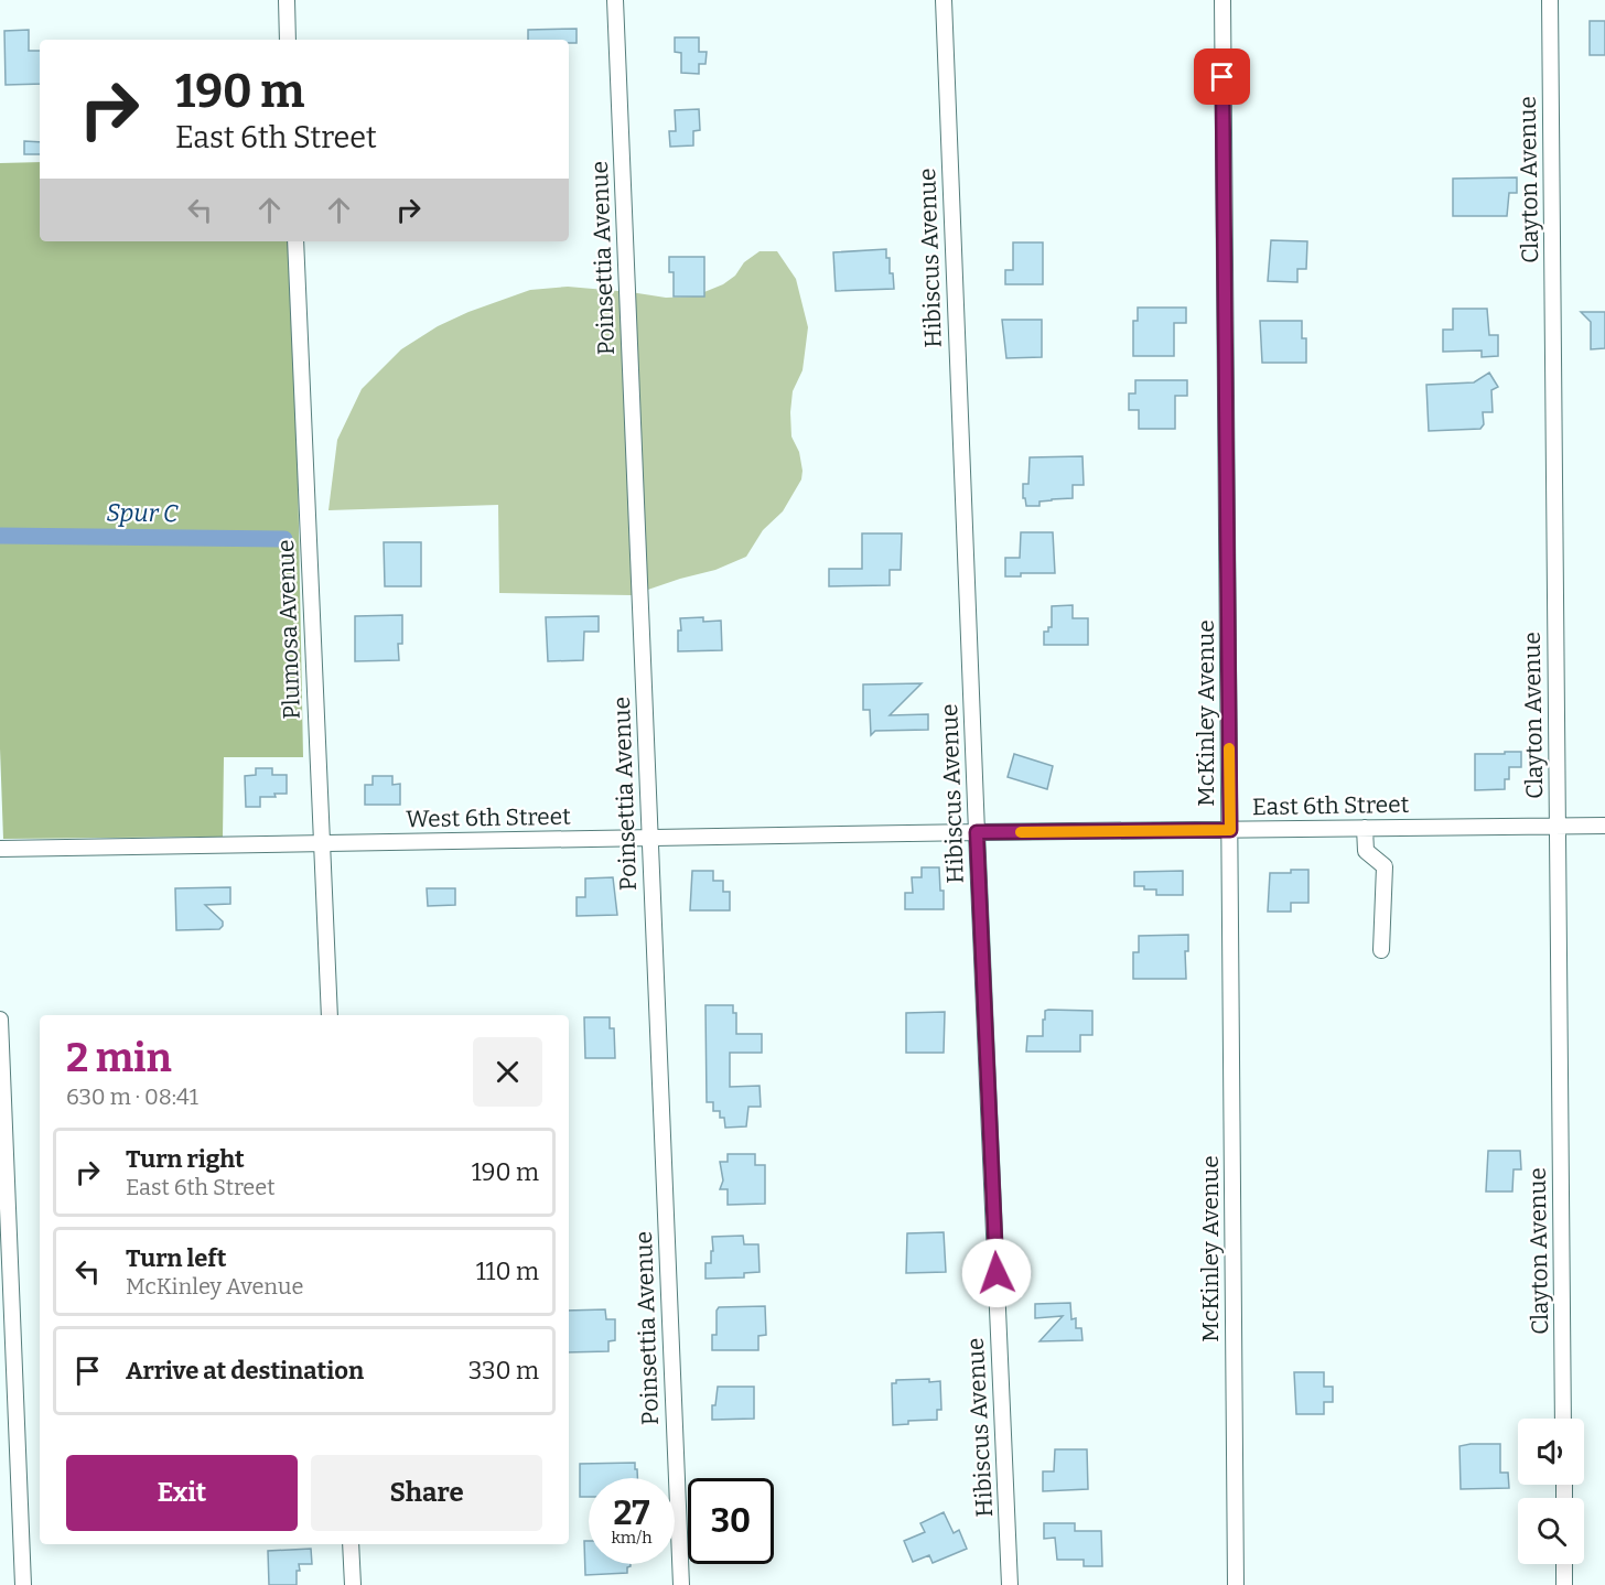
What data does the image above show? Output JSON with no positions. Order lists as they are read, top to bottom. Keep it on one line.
{"streets":{"street":["Clayton Avenue","Poinsettia Avenue","Hibiscus Avenue","Plumosa Avenue","McKinley Avenue","East 6th Street","West 6th Street"]},"crossings":[["Clayton Avenue","East 6th Street"],["Poinsettia Avenue","West 6th Street"],["Hibiscus Avenue","East 6th Street"],["Hibiscus Avenue","West 6th Street"],["Plumosa Avenue","West 6th Street"],["McKinley Avenue","East 6th Street"],["East 6th Street","West 6th Street"]],"water":["Spur C"],"page":{"turn":["190 m","East 6th Street"],"heading":["2 min","630 m · 08:41"],"list":[{"name":"Turn right","note":"East 6th Street","value":"190 m"},{"name":"Turn left","note":"McKinley Avenue","value":"110 m"},{"name":"Arrive at destination","value":"330 m"}],"buttons":["Exit","Share"],"speed":"27 km/h","limit":"30"}}
